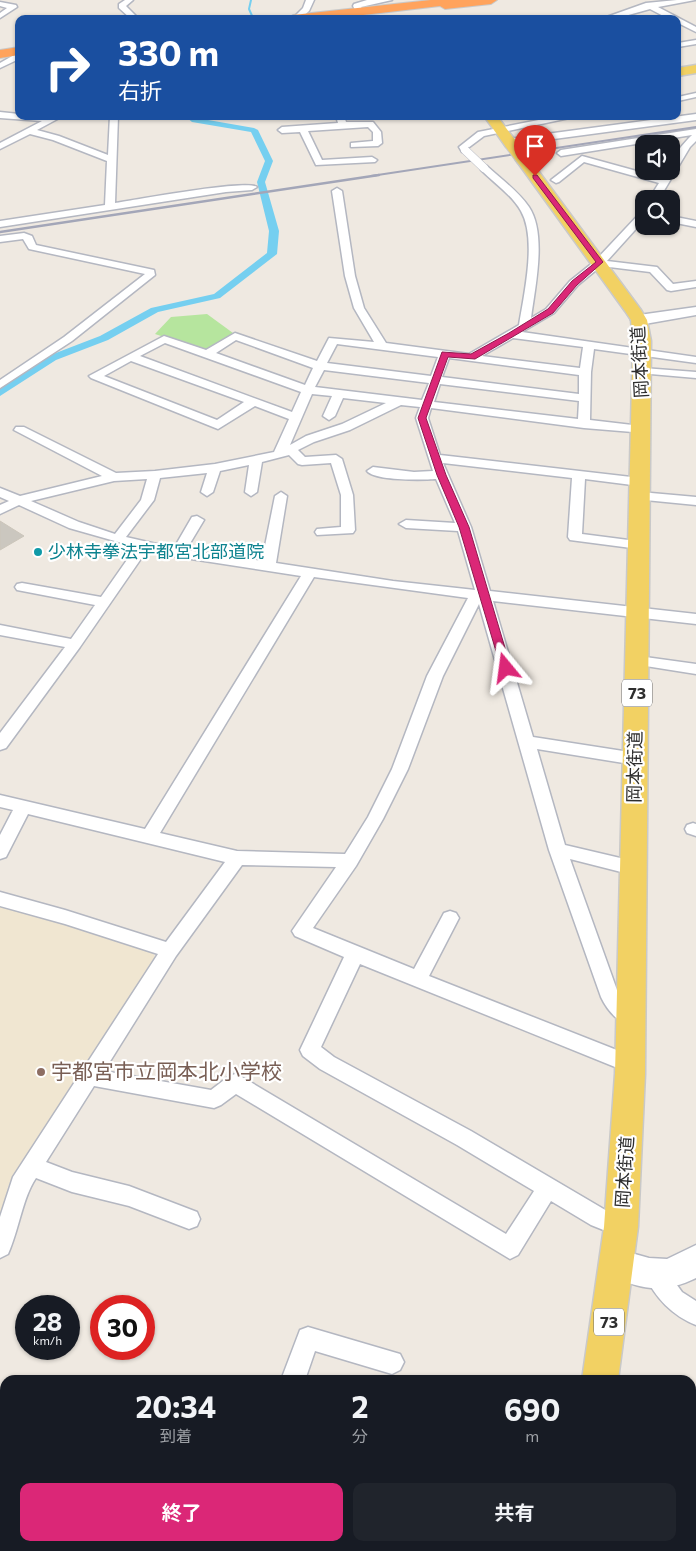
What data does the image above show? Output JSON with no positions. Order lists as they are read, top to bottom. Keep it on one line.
{"streets":{"main road":["岡本街道","73"]},"places":["少林寺拳法宇都宮北部道院","宇都宮市立岡本北小学校"],"page":{"turn":["330 m","右折"],"speed":"28 km/h","limit":"30","eta":["20:34","到着","2","分","690","m"],"buttons":["終了","共有"]}}
